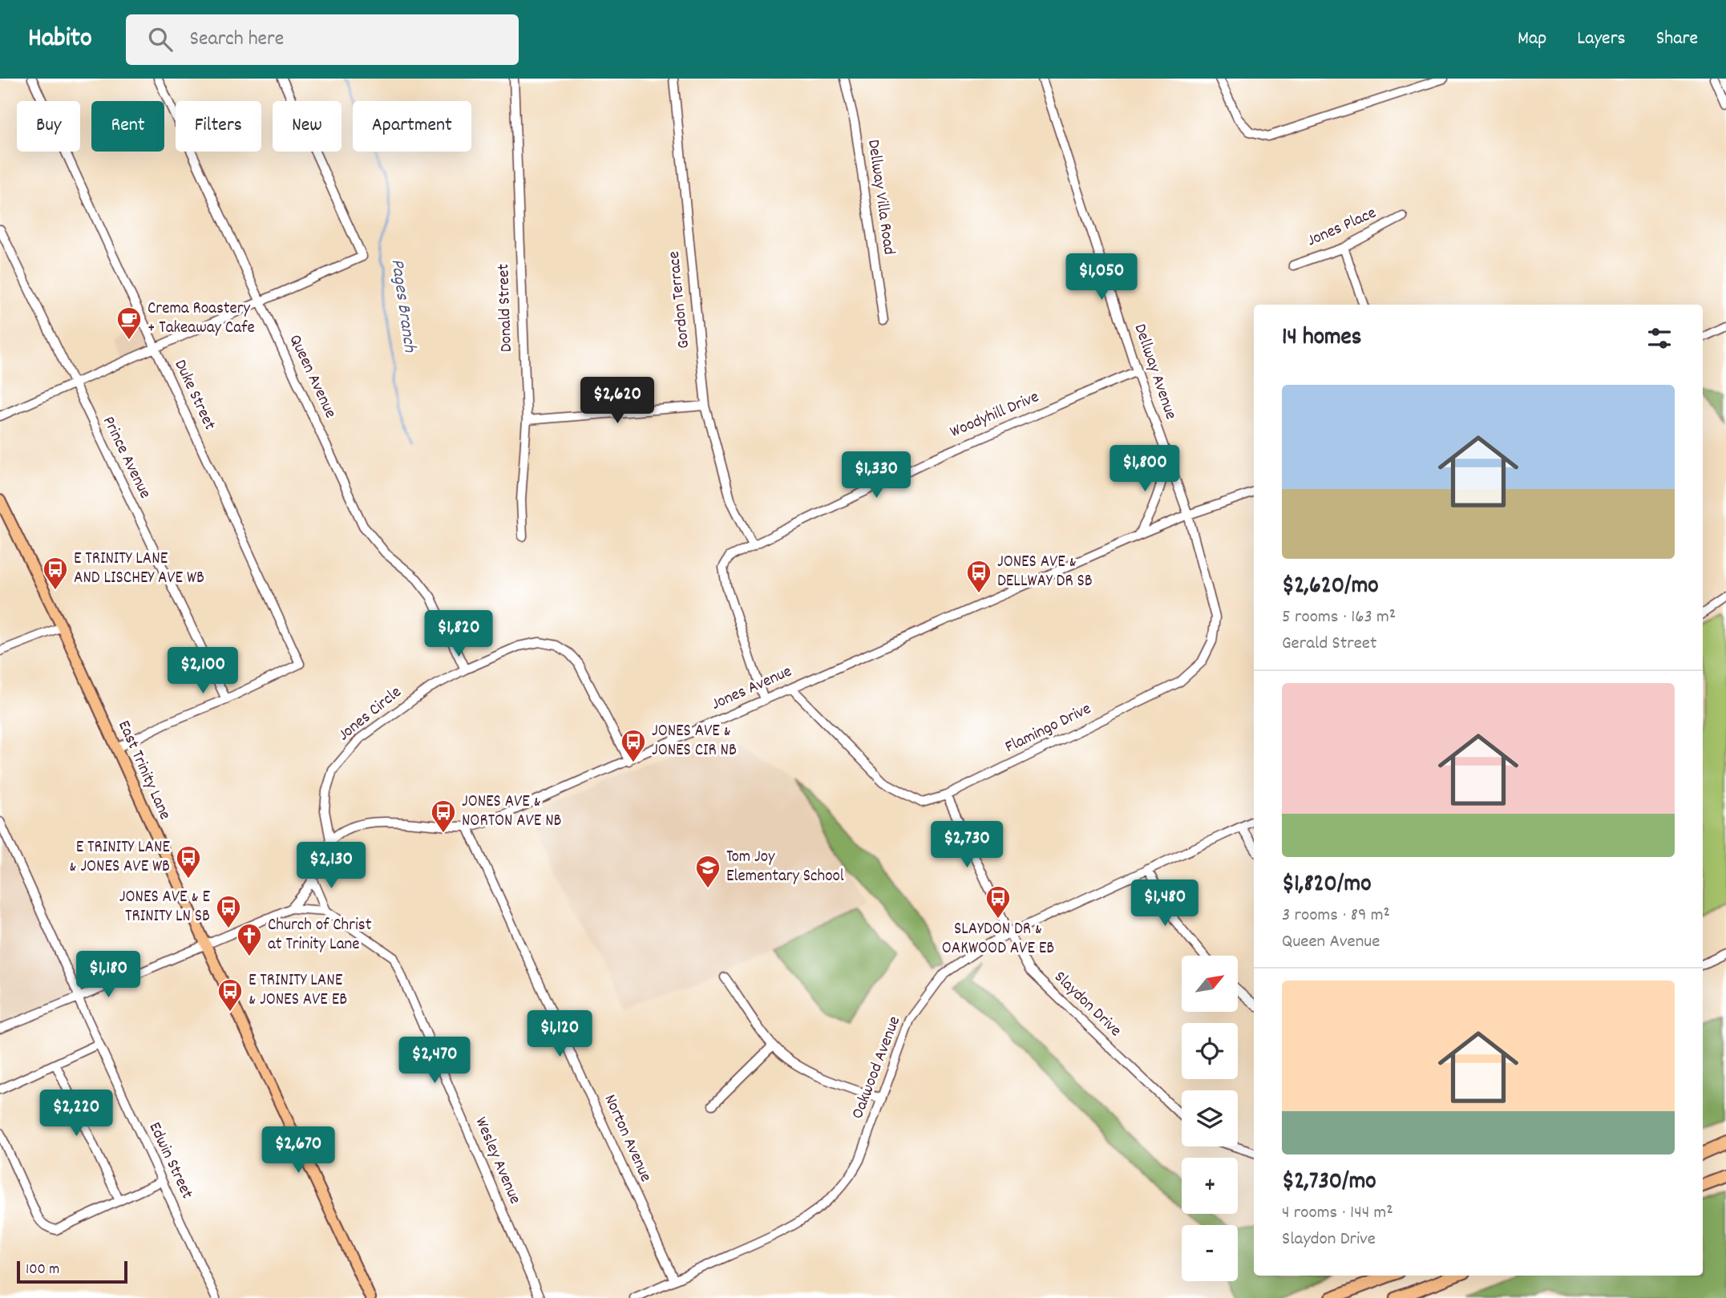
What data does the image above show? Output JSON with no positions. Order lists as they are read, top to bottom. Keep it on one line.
{"streets":{"main road":["East Trinity Lane"],"street":["Dellway Villa Road","Jones Place","Gordon Terrace","Donald Street","Dellway Avenue","Queen Avenue","Duke Street","Woodyhill Drive","Prince Avenue","Jones Avenue","Jones Circle","Flamingo Drive","Slaydon Drive","Oakwood Avenue","Norton Avenue","Edwin Street","Wesley Avenue"]},"crossings":[["Gordon Terrace","Woodyhill Drive"],["Dellway Avenue","Woodyhill Drive"],["Dellway Avenue","Jones Avenue"],["Dellway Avenue","Flamingo Drive"],["Queen Avenue","Jones Circle"],["Duke Street","Prince Avenue"],["Woodyhill Drive","Jones Avenue"],["Jones Avenue","Jones Circle"],["Jones Avenue","Flamingo Drive"],["Jones Avenue","East Trinity Lane"],["Jones Avenue","Norton Avenue"],["Jones Avenue","Edwin Street"],["Flamingo Drive","Slaydon Drive"],["Slaydon Drive","Oakwood Avenue"],["Oakwood Avenue","Norton Avenue"]],"water":["Pages Branch"],"places":{"cafe":["Crema Roastery + Takeaway Cafe"],"bus stop":["E TRINITY LANE AND LISCHEY AVE WB","JONES AVE & DELLWAY DR SB","JONES AVE & JONES CIR NB","JONES AVE & NORTON AVE NB","E TRINITY LANE & JONES AVE WB","SLAYDON DR & OAKWOOD AVE EB","JONES AVE & E TRINITY LN SB","E TRINITY LANE & JONES AVE EB"],"school or university":["Tom Joy Elementary School"],"church":["Church of Christ at Trinity Lane"]},"scale_bar":"100 m","north":"top right","page":{"header":"Habito","search":"Search here","nav":["Map","Layers","Share"],"chip":["Buy","Rent","Filters","New","Apartment"],"price":["$1,050","$2,620","$1,800","$1,330","$1,820","$2,100","$2,730","$2,130","$1,480","$1,180","$1,120","$2,470","$2,220","$2,670"],"heading":"14 homes","list":[{"name":"$2,620/mo","note":"5 rooms · 163 m² · Gerald Street"},{"name":"$1,820/mo","note":"3 rooms · 89 m² · Queen Avenue"},{"name":"$2,730/mo","note":"4 rooms · 144 m² · Slaydon Drive"}],"map_buttons":["+","−"],"scale":"100 m"}}
